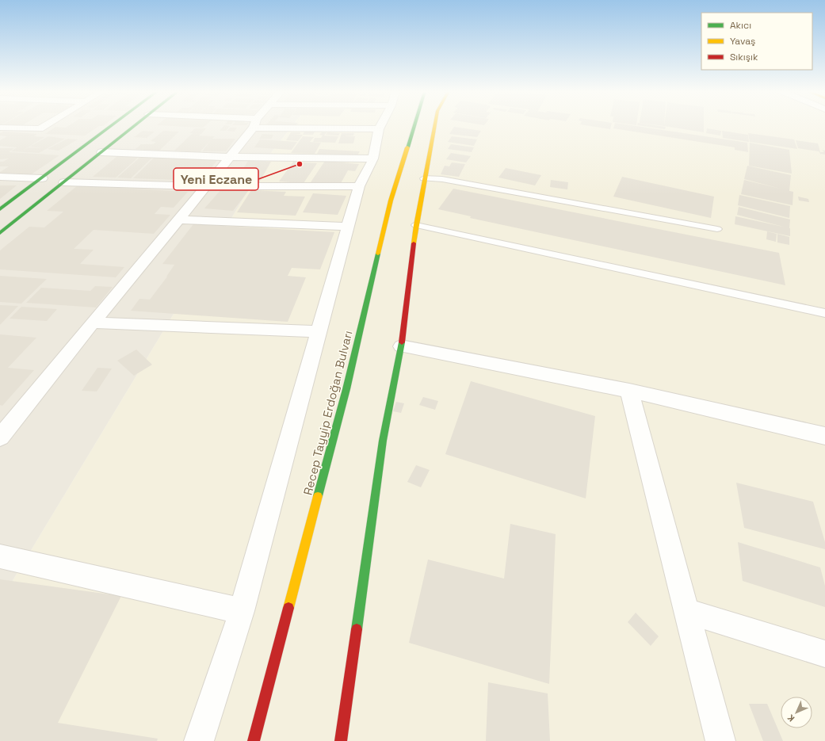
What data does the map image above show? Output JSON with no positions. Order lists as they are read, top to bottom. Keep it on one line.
{"streets":{"main road":["Recep Tayyip Erdoğan Bulvarı"]},"places":["Yeni Eczane"],"legend":["Akıcı","Yavaş","Sıkışık"],"north":"bottom left"}
